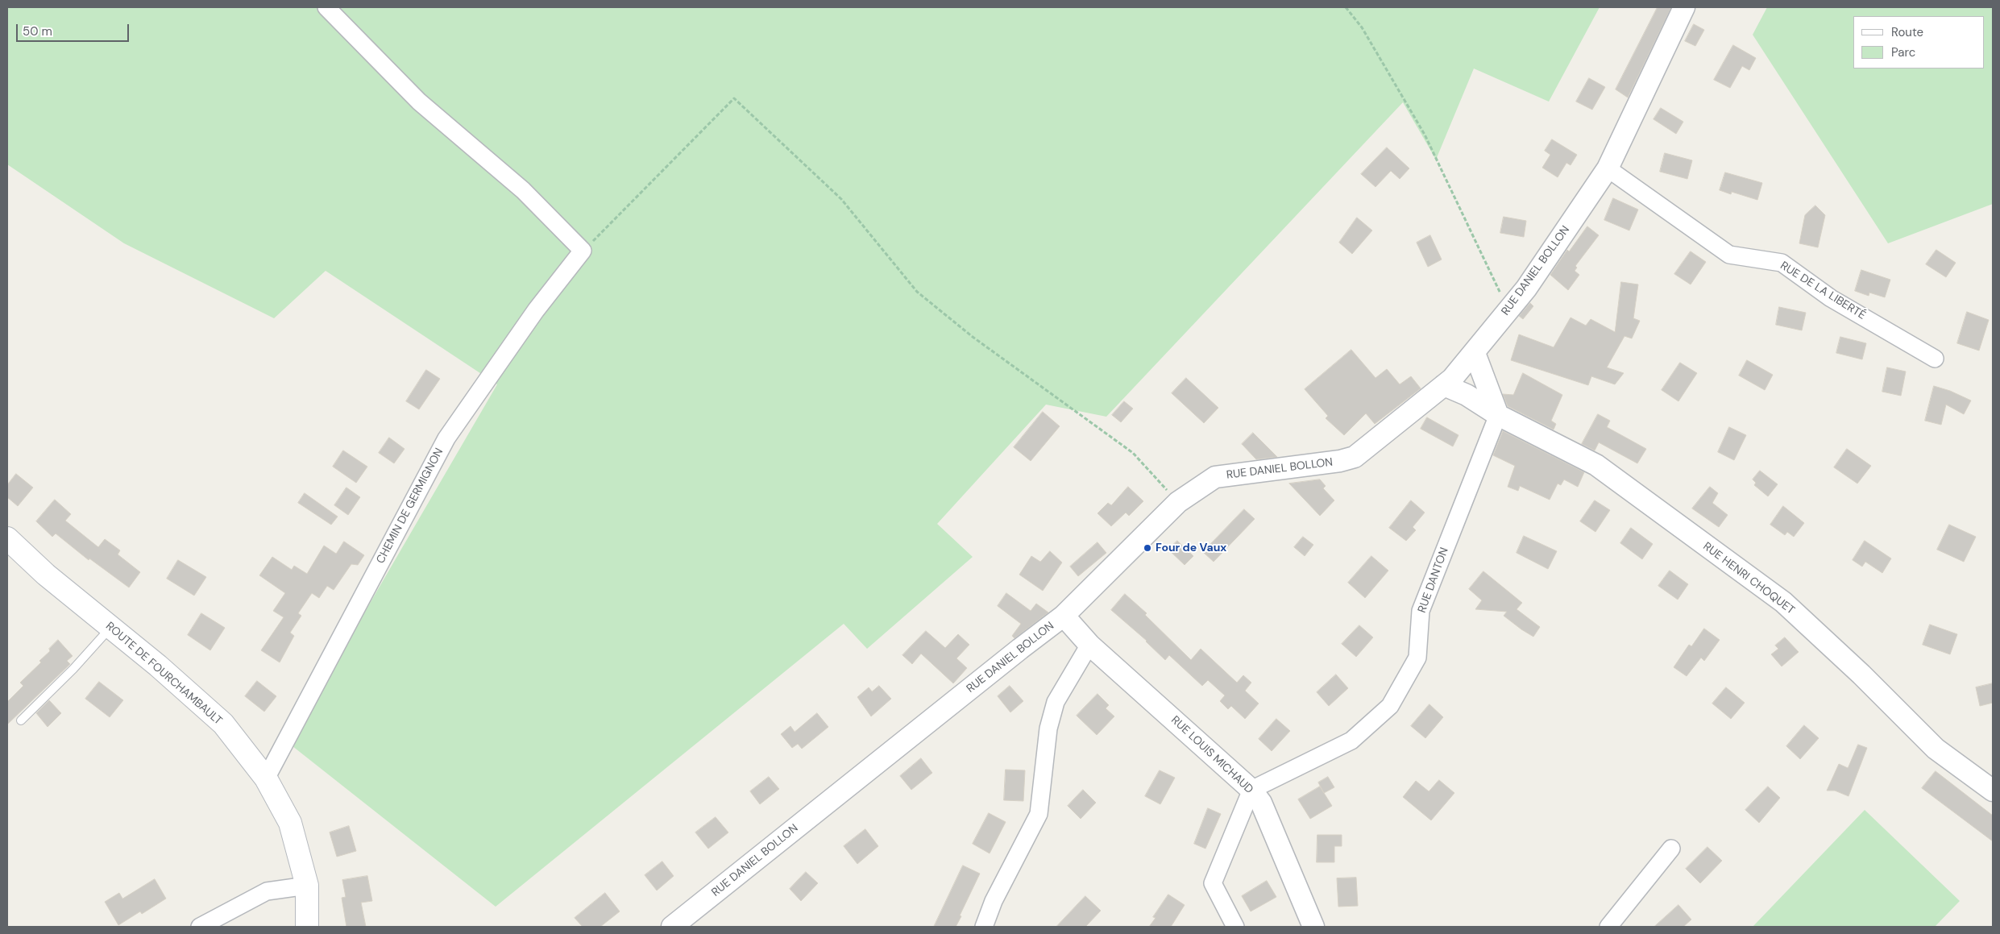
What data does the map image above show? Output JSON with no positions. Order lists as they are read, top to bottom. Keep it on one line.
{"streets":{"main road":["ROUTE DE FOURCHAMBAULT"],"street":["RUE DANIEL BOLLON","RUE DE LA LIBERTÉ","CHEMIN DE GERMIGNON","RUE HENRI CHOQUET","RUE DANTON","RUE LOUIS MICHAUD"]},"crossings":[["RUE DANIEL BOLLON","RUE DE LA LIBERTÉ"],["RUE DANIEL BOLLON","RUE HENRI CHOQUET"],["RUE DANIEL BOLLON","RUE LOUIS MICHAUD"],["CHEMIN DE GERMIGNON","ROUTE DE FOURCHAMBAULT"],["RUE HENRI CHOQUET","RUE DANTON"],["RUE DANTON","RUE LOUIS MICHAUD"]],"places":["Four de Vaux"],"legend":["Route","Parc"],"scale_bar":"50 m"}
